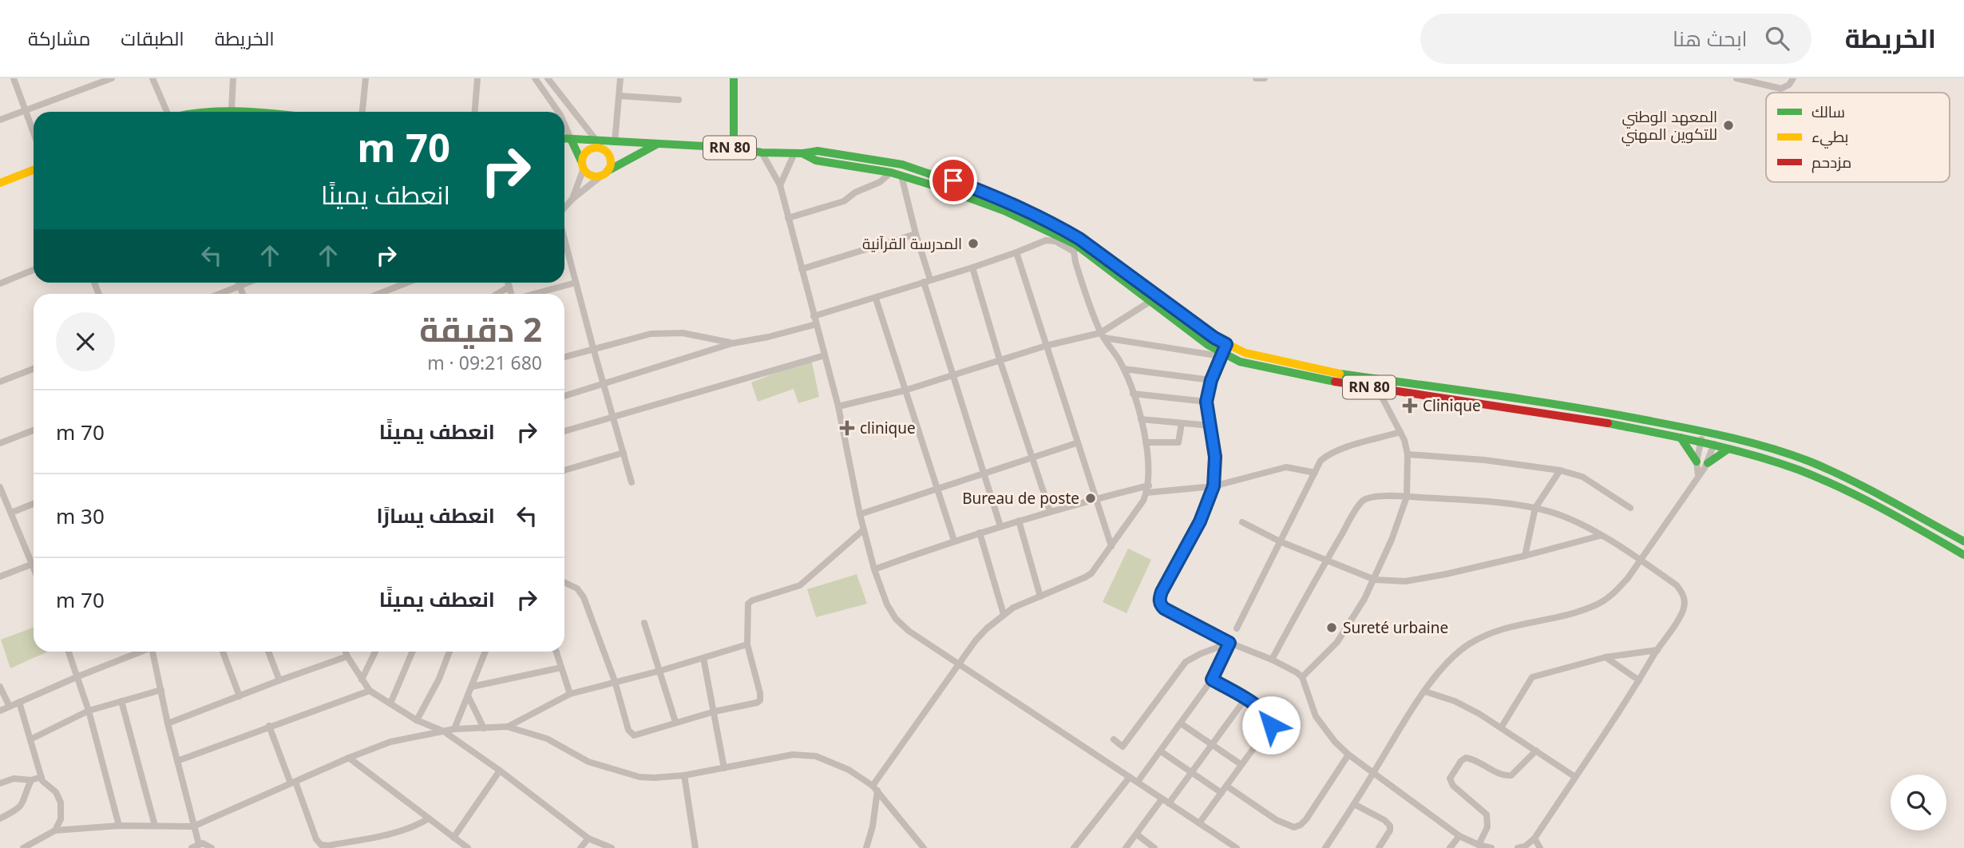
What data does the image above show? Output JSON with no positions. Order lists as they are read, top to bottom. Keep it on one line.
{"streets":{"main road":["RN 80"]},"places":{"other":["المعهد الوطني للتكوين المهني","المدرسة القرآنية","Bureau de poste","Sureté urbaine"],"health":["Clinique","clinique"]},"legend":["سالك","بطيء","مزدحم"],"page":{"header":"الخريطة","search":"ابحث هنا","nav":["الخريطة","الطبقات","مشاركة"],"turn":["70 m","انعطف يمينًا"],"heading":["2 دقيقة","680 m · 09:21"],"list":[{"name":"انعطف يمينًا","value":"70 m"},{"name":"انعطف يسارًا","value":"30 m"},{"name":"انعطف يمينًا","value":"70 m"}]}}
